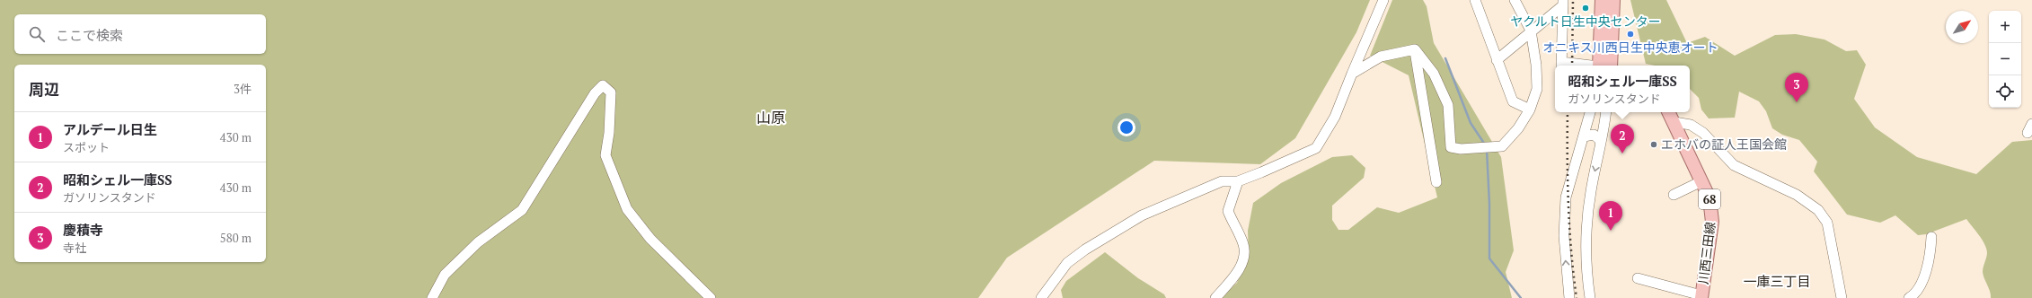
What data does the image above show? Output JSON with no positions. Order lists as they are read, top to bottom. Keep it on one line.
{"streets":{"main road":["68","川西三田線"]},"districts":["山原","一庫三丁目"],"places":["ヤクルト日生中央センター","オニキス川西日生中央恵オート","エホバの証人王国会館"],"north":"top right","page":{"map_buttons":["+","−"],"search":"ここで検索","heading":["周辺","3件"],"popup":["昭和シェル一庫SS","ガソリンスタンド"],"pins":["3","2","1"],"list":[{"mark":"1","name":"アルデール日生","note":"スポット","value":"430 m"},{"mark":"2","name":"昭和シェル一庫SS","note":"ガソリンスタンド","value":"430 m"},{"mark":"3","name":"慶積寺","note":"寺社","value":"580 m"}]}}
